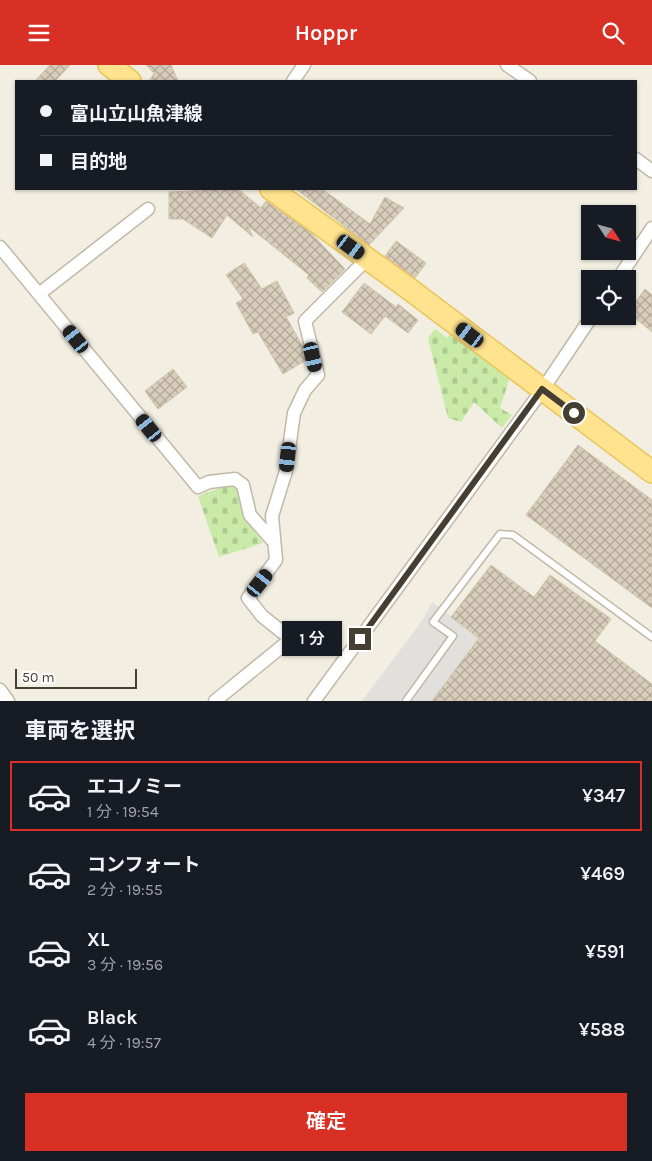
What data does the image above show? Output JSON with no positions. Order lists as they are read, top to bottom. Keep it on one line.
{"scale_bar":"50 m","north":"bottom right","page":{"header":"Hoppr","banner":["富山立山魚津線","目的地"],"bubble":"1 分","scale":"50 m","heading":"車両を選択","list":[{"name":"エコノミー","note":"1 分 · 19:54","value":"¥347"},{"name":"コンフォート","note":"2 分 · 19:55","value":"¥469"},{"name":"XL","note":"3 分 · 19:56","value":"¥591"},{"name":"Black","note":"4 分 · 19:57","value":"¥588"}],"buttons":"確定"}}
